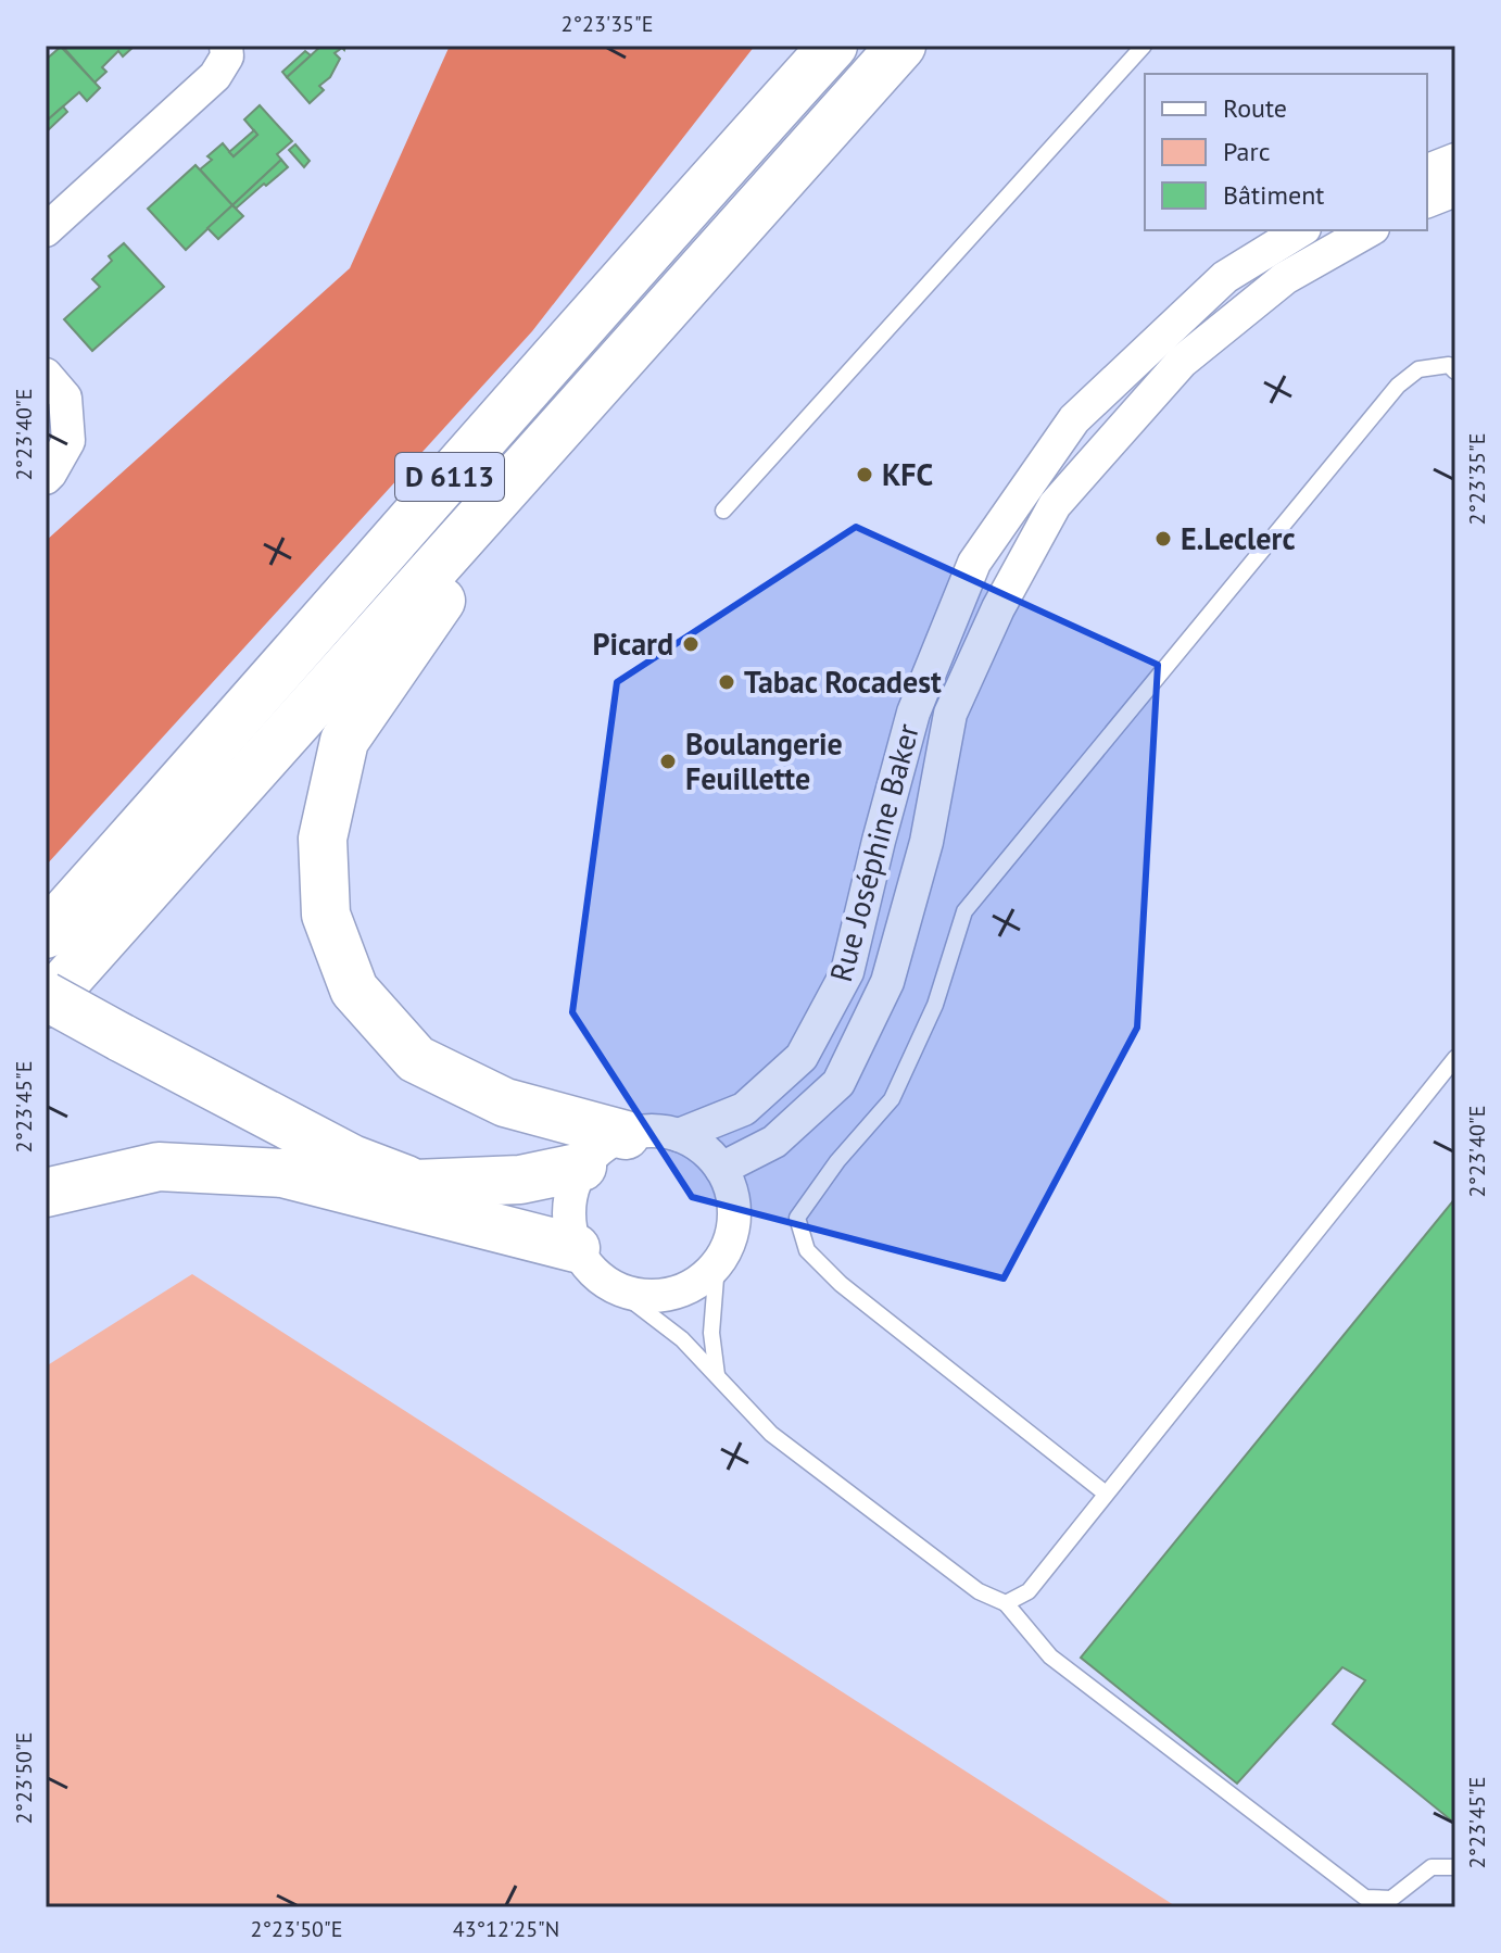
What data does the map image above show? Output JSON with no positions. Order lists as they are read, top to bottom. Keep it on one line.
{"streets":{"highway":["D 6113"],"street":["Rue Joséphine Baker"]},"places":["KFC","E.Leclerc","Picard","Tabac Rocadest","Boulangerie Feuillette"],"legend":["Route","Parc","Bâtiment"],"coordinates":["2°23'35\"E","2°23'40\"E","2°23'45\"E","2°23'50\"E","43°12'25\"N"]}
